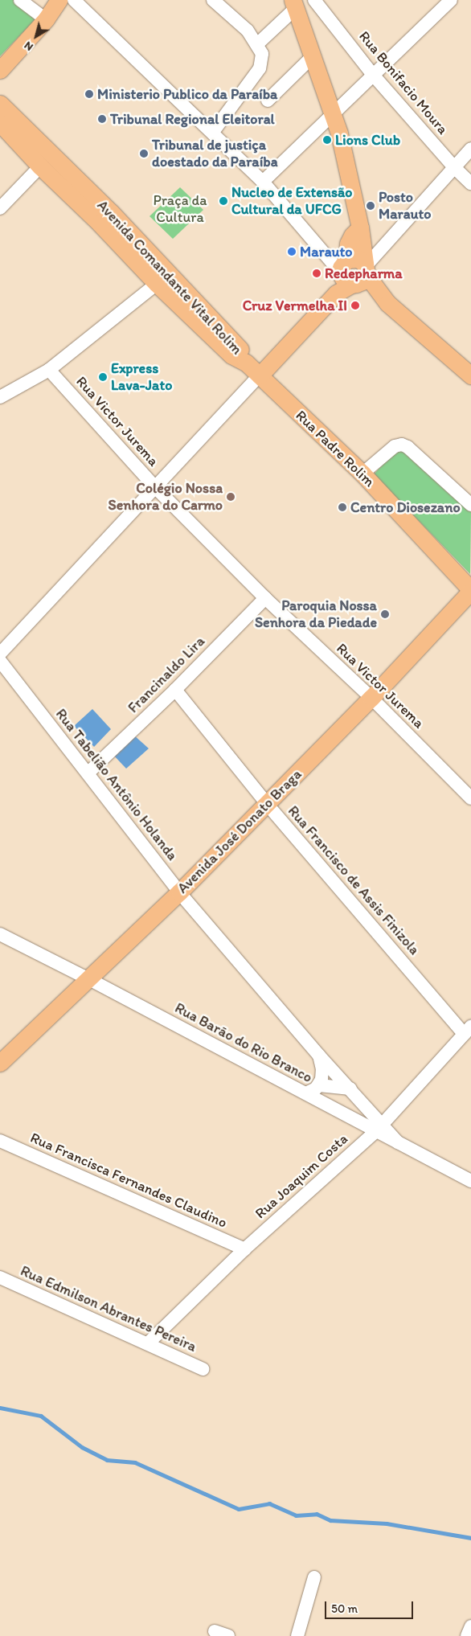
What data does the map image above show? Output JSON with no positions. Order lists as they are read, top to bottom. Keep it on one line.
{"streets":{"main road":["Avenida Comandante Vital Rolim","Rua Padre Rolim","Avenida José Donato Braga"],"street":["Rua Bonifacio Moura","Rua Victor Jurema","Francinaldo Lira","Rua Tabelião Antônio Holanda","Rua Francisco de Assis Finizola","Rua Barāo do Rio Branco","Rua Joaquim Costa","Rua Francisca Fernandes Claudino","Rua Edmilson Abrantes Pereira"]},"crossings":[["Avenida Comandante Vital Rolim","Rua Padre Rolim"],["Rua Victor Jurema","Francinaldo Lira"],["Rua Victor Jurema","Avenida José Donato Braga"],["Rua Padre Rolim","Avenida José Donato Braga"],["Francinaldo Lira","Rua Tabelião Antônio Holanda"],["Francinaldo Lira","Rua Francisco de Assis Finizola"],["Rua Tabelião Antônio Holanda","Avenida José Donato Braga"],["Rua Tabelião Antônio Holanda","Rua Barāo do Rio Branco"],["Rua Tabelião Antônio Holanda","Rua Joaquim Costa"],["Avenida José Donato Braga","Rua Francisco de Assis Finizola"],["Avenida José Donato Braga","Rua Barāo do Rio Branco"],["Rua Francisco de Assis Finizola","Rua Joaquim Costa"],["Rua Barāo do Rio Branco","Rua Joaquim Costa"],["Rua Joaquim Costa","Rua Francisca Fernandes Claudino"],["Rua Joaquim Costa","Rua Edmilson Abrantes Pereira"]],"parks":["Praça da Cultura"],"places":["Ministerio Publico da Paraíba","Tribunal Regional Eleitoral","Lions Club","Tribunal de justiça doestado da Paraíba","Nucleo de Extensão Cultural da UFCG","Posto Marauto","Marauto","Redepharma","Cruz Vermelha II","Express Lava-Jato","Colégio Nossa Senhora do Carmo","Centro Diosezano","Paroquia Nossa Senhora da Piedade"],"scale_bar":"50 m","north":"bottom left"}
